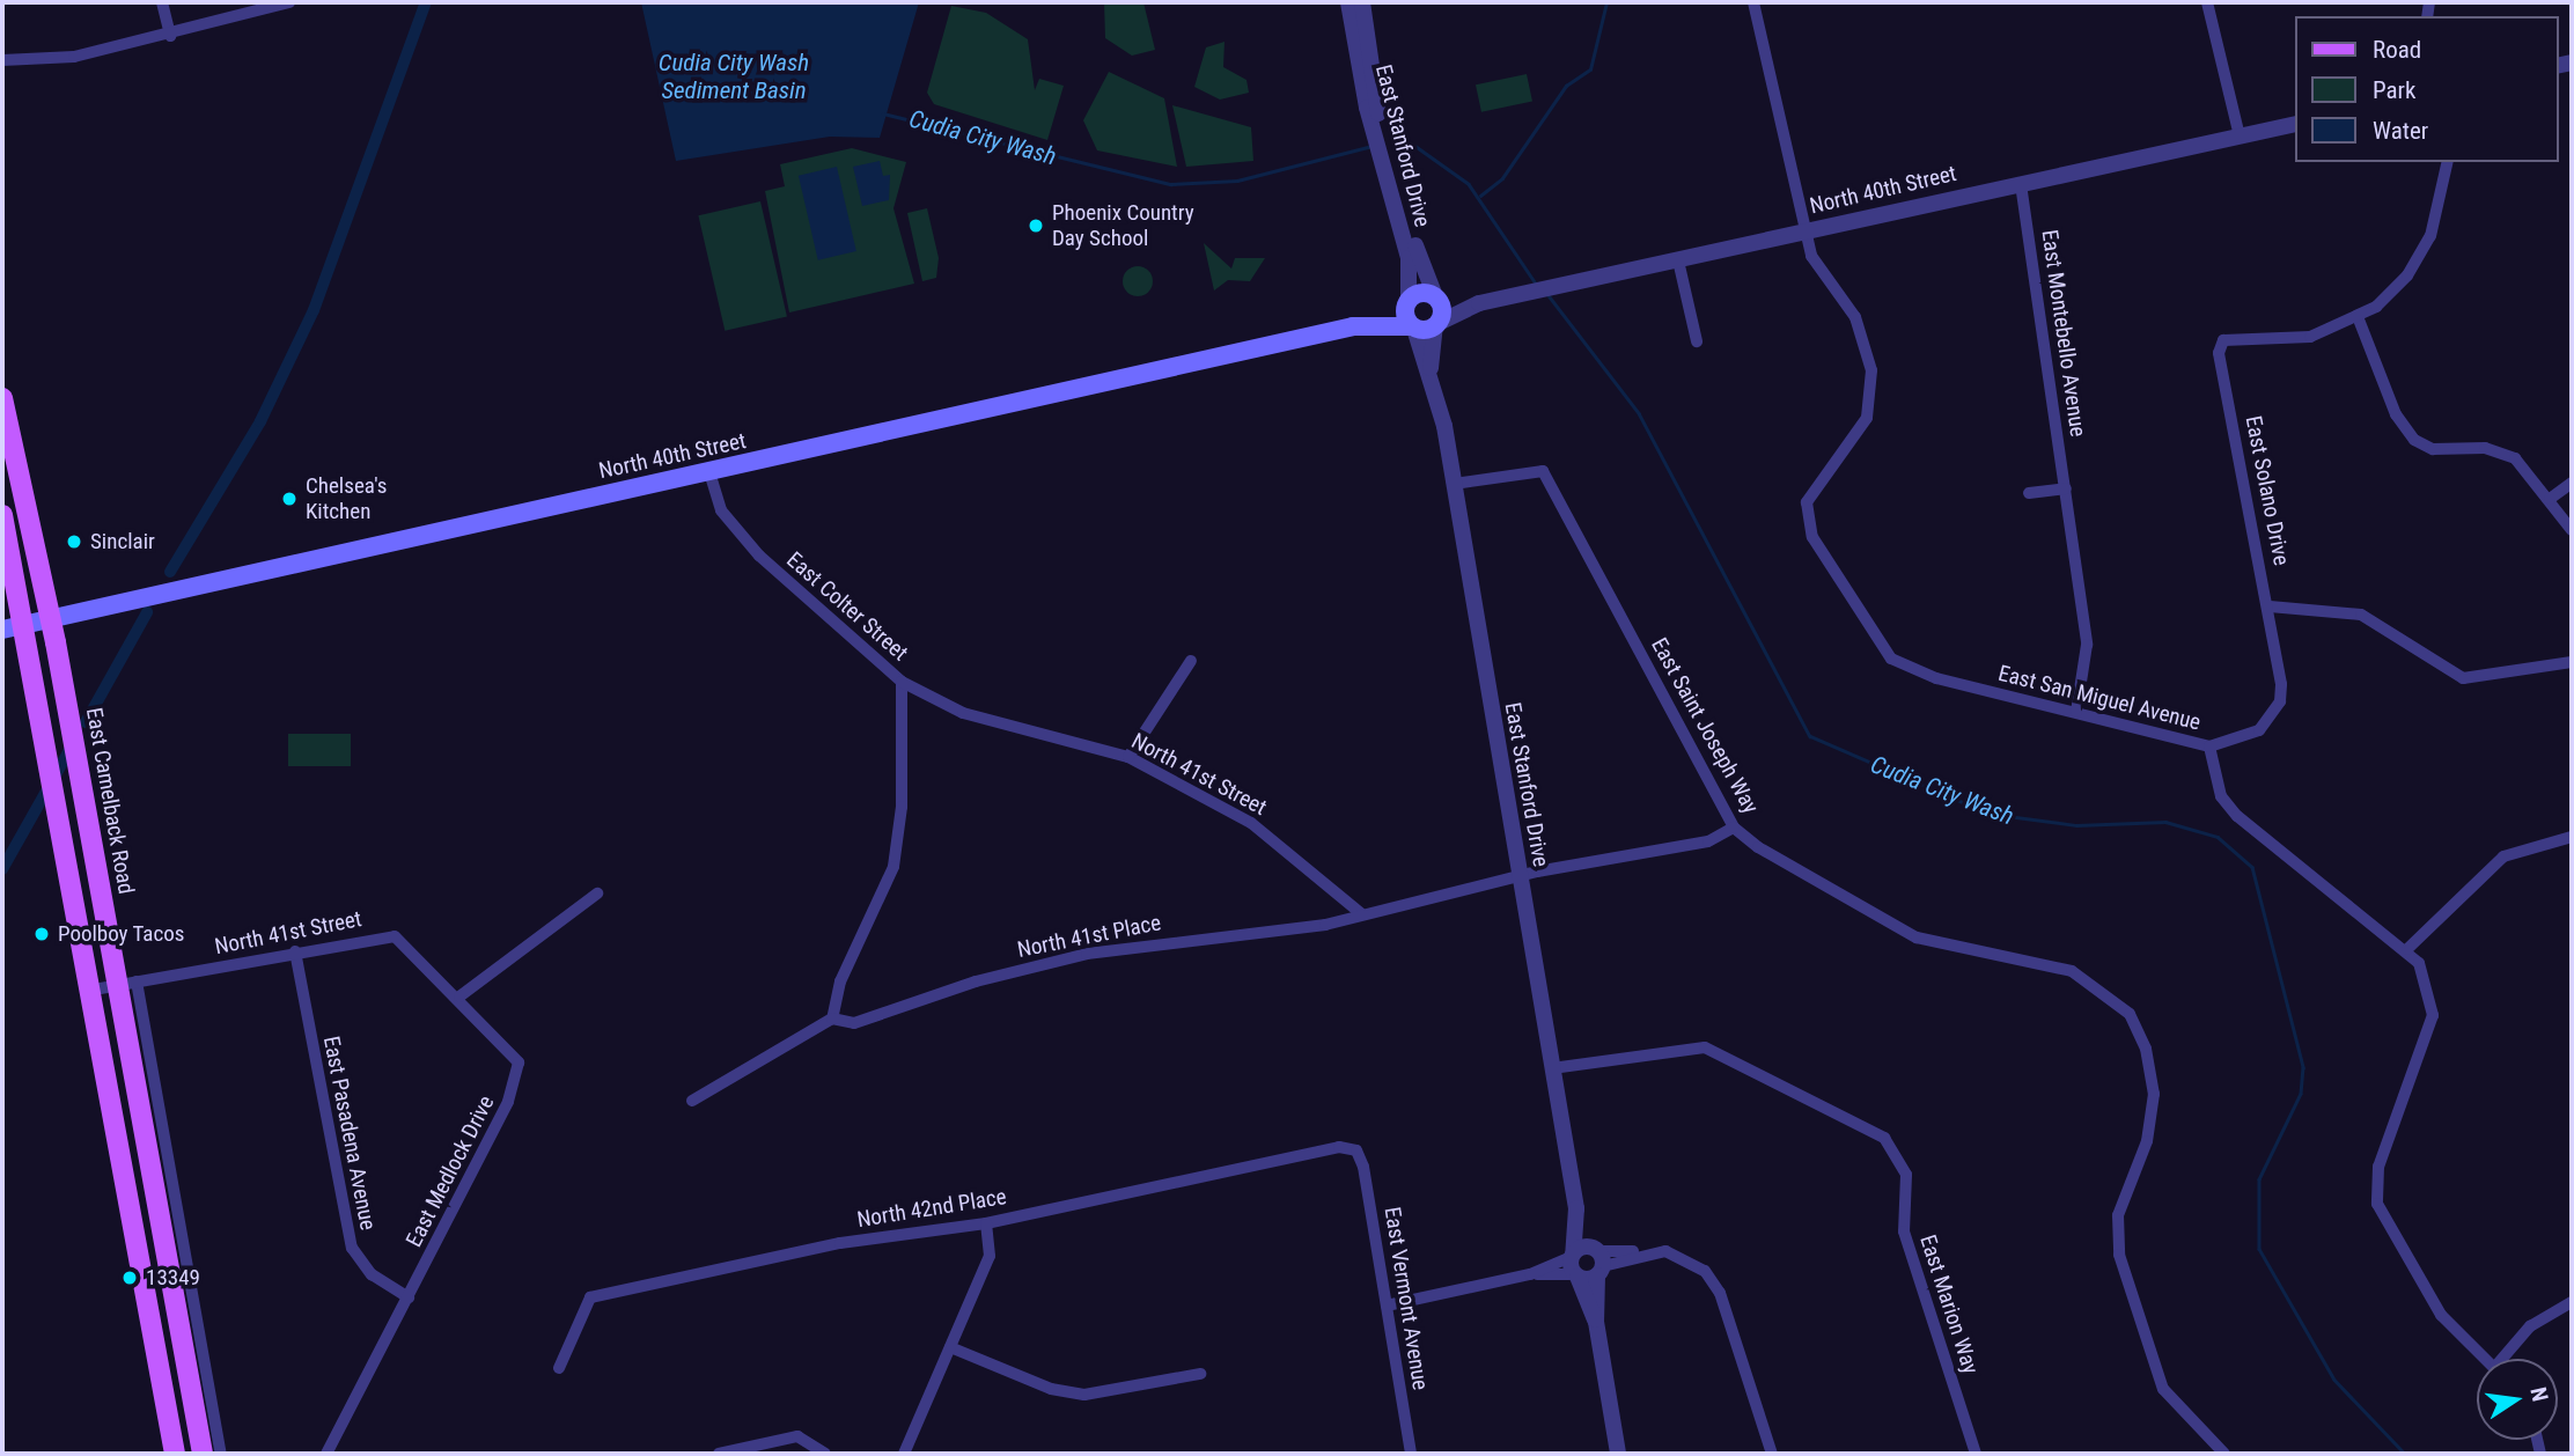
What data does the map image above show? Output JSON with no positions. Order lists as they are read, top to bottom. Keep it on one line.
{"streets":{"main road":["North 40th Street","East Camelback Road"],"street":["East Stanford Drive","East Montebello Avenue","East Solano Drive","East Colter Street","East San Miguel Avenue","East Saint Joseph Way","North 41st Street","North 41st Place","East Pasadena Avenue","East Medlock Drive","North 42nd Place","East Vermont Avenue","East Marion Way"]},"crossings":[["East Stanford Drive","North 40th Street"],["East Stanford Drive","East Saint Joseph Way"],["East Stanford Drive","North 41st Place"],["East Stanford Drive","East Marion Way"],["North 40th Street","East Montebello Avenue"],["North 40th Street","East Colter Street"],["North 40th Street","East San Miguel Avenue"],["North 40th Street","East Camelback Road"],["East Montebello Avenue","East San Miguel Avenue"],["East Solano Drive","East San Miguel Avenue"],["East Colter Street","North 41st Street"],["East Colter Street","North 41st Place"],["East Saint Joseph Way","North 41st Place"],["North 41st Street","East Camelback Road"],["North 41st Street","North 41st Place"],["North 41st Street","East Pasadena Avenue"],["North 41st Street","East Medlock Drive"],["East Pasadena Avenue","East Medlock Drive"],["North 42nd Place","East Vermont Avenue"]],"water":["Cudia City Wash Sediment Basin","Cudia City Wash"],"places":["Phoenix Country Day School","Chelsea's Kitchen","Sinclair","Poolboy Tacos","13349"],"legend":["Road","Park","Water"],"north":"right"}
